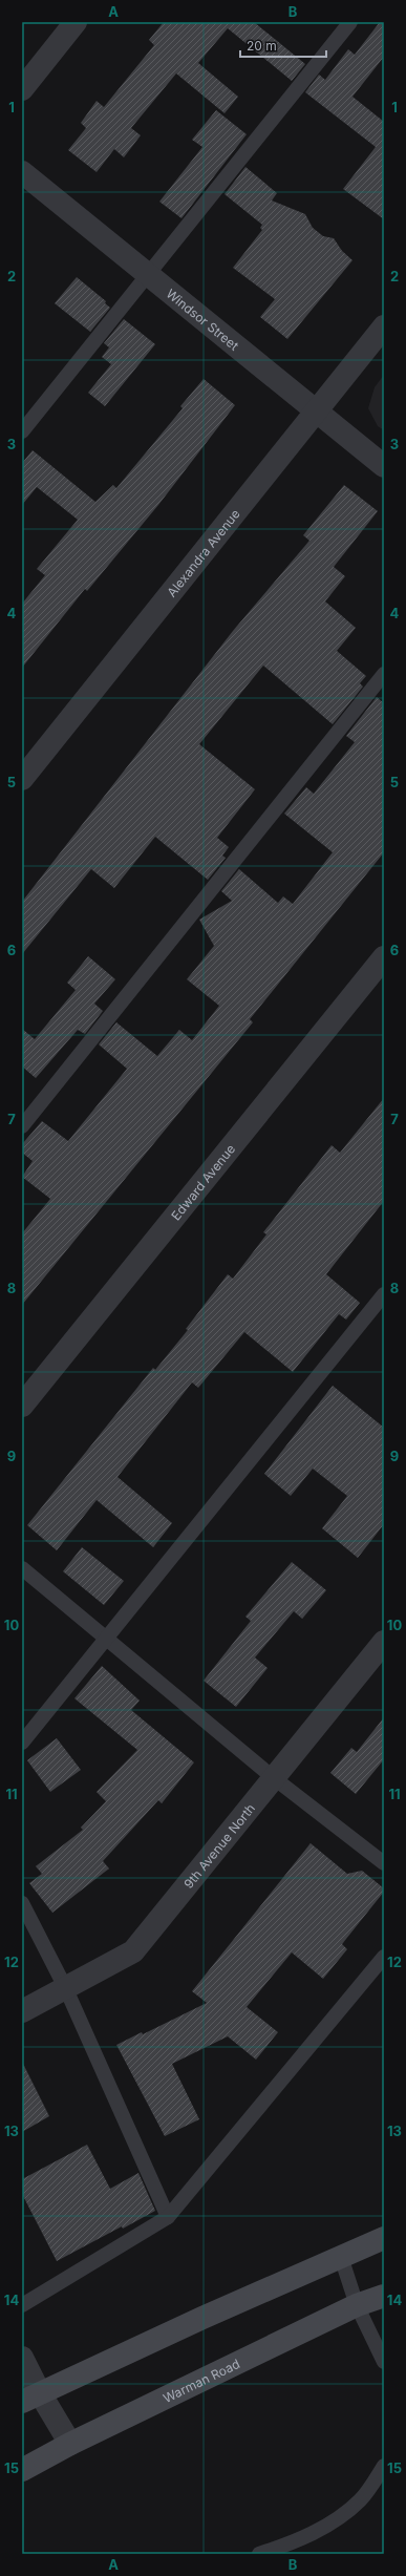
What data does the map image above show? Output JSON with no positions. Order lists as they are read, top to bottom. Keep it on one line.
{"streets":{"main road":["Warman Road"],"street":["Windsor Street","Alexandra Avenue","Edward Avenue","9th Avenue North"]},"crossings":[["Windsor Street","Alexandra Avenue"]],"scale_bar":"20 m","grid":{"columns":["A","B"],"rows":["1","2","3","4","5","6","7","8","9","10","11","12","13","14","15"]}}
